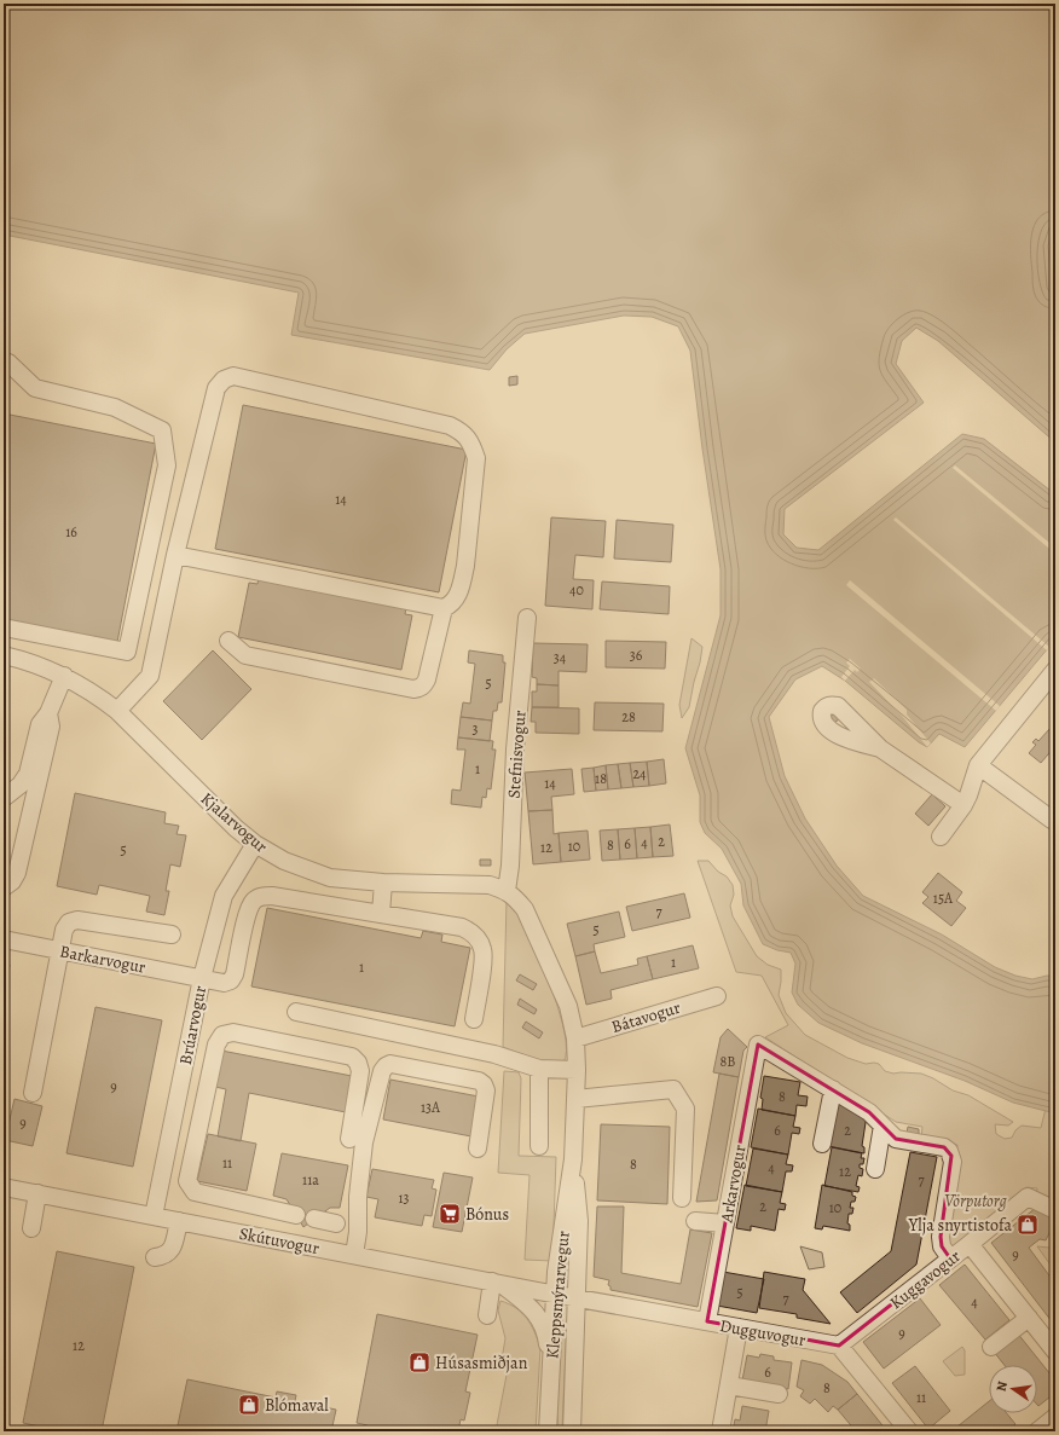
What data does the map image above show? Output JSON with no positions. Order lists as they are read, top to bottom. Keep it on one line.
{"streets":{"street":["Stefnisvogur","Kjalarvogur","Barkarvogur","Bátavogur","Brúarvogur","Arkarvogur","Skútuvogur","Kuggavogur","Kleppsmýrarvegur","Dugguvogur"]},"crossings":[["Stefnisvogur","Kjalarvogur"],["Stefnisvogur","Kleppsmýrarvegur"],["Kjalarvogur","Brúarvogur"],["Kjalarvogur","Kleppsmýrarvegur"],["Barkarvogur","Brúarvogur"],["Bátavogur","Kleppsmýrarvegur"],["Brúarvogur","Skútuvogur"],["Arkarvogur","Dugguvogur"],["Skútuvogur","Kleppsmýrarvegur"],["Skútuvogur","Dugguvogur"],["Kuggavogur","Dugguvogur"],["Kleppsmýrarvegur","Dugguvogur"]],"parks":["Vörputorg"],"places":{"supermarket":["Bónus"],"shop":["Ylja snyrtistofa","Húsasmiðjan","Blómaval"]},"house_numbers":["14","16","40","36","34","5","28","3","1","24","18","14","2","4","6","8","10","12","5","15A","7","5","1","1","8B","9","8","13A","9","6","2","11","8","4","12","11a","7","13","2","10","9","5","7","4","9","12","6","8","11"],"north":"left"}
